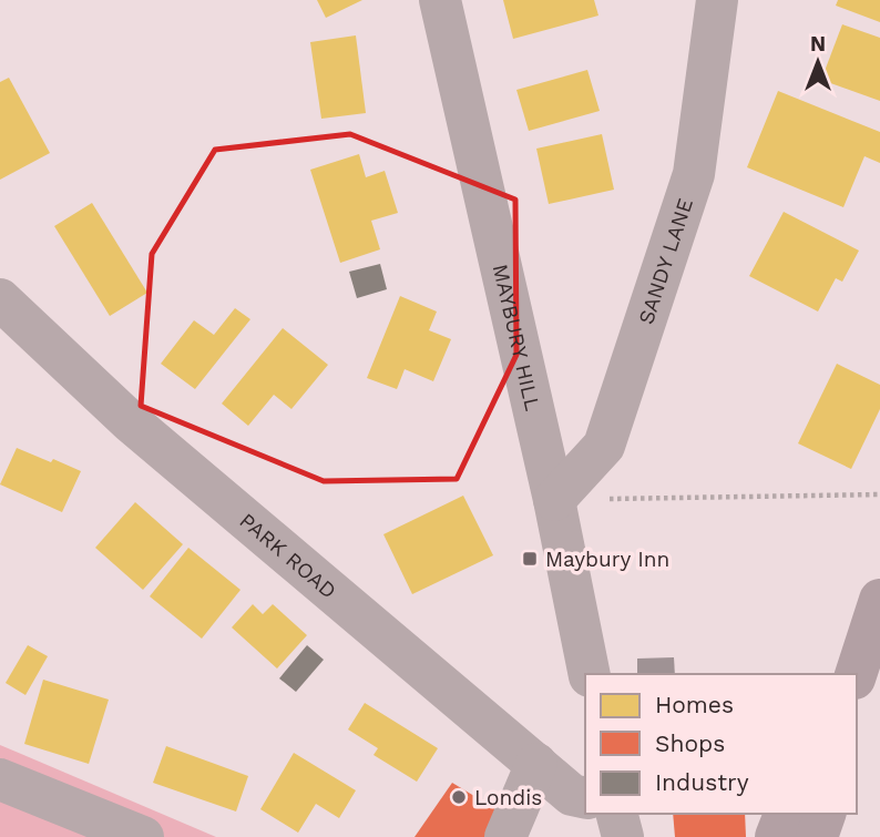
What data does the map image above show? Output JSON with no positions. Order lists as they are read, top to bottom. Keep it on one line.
{"streets":{"street":["SANDY LANE","MAYBURY HILL","PARK ROAD"]},"crossings":[["SANDY LANE","MAYBURY HILL"]],"places":{"transit":["Maybury Inn"],"other":["Londis"]},"legend":["Homes","Shops","Industry"],"north":"top"}
